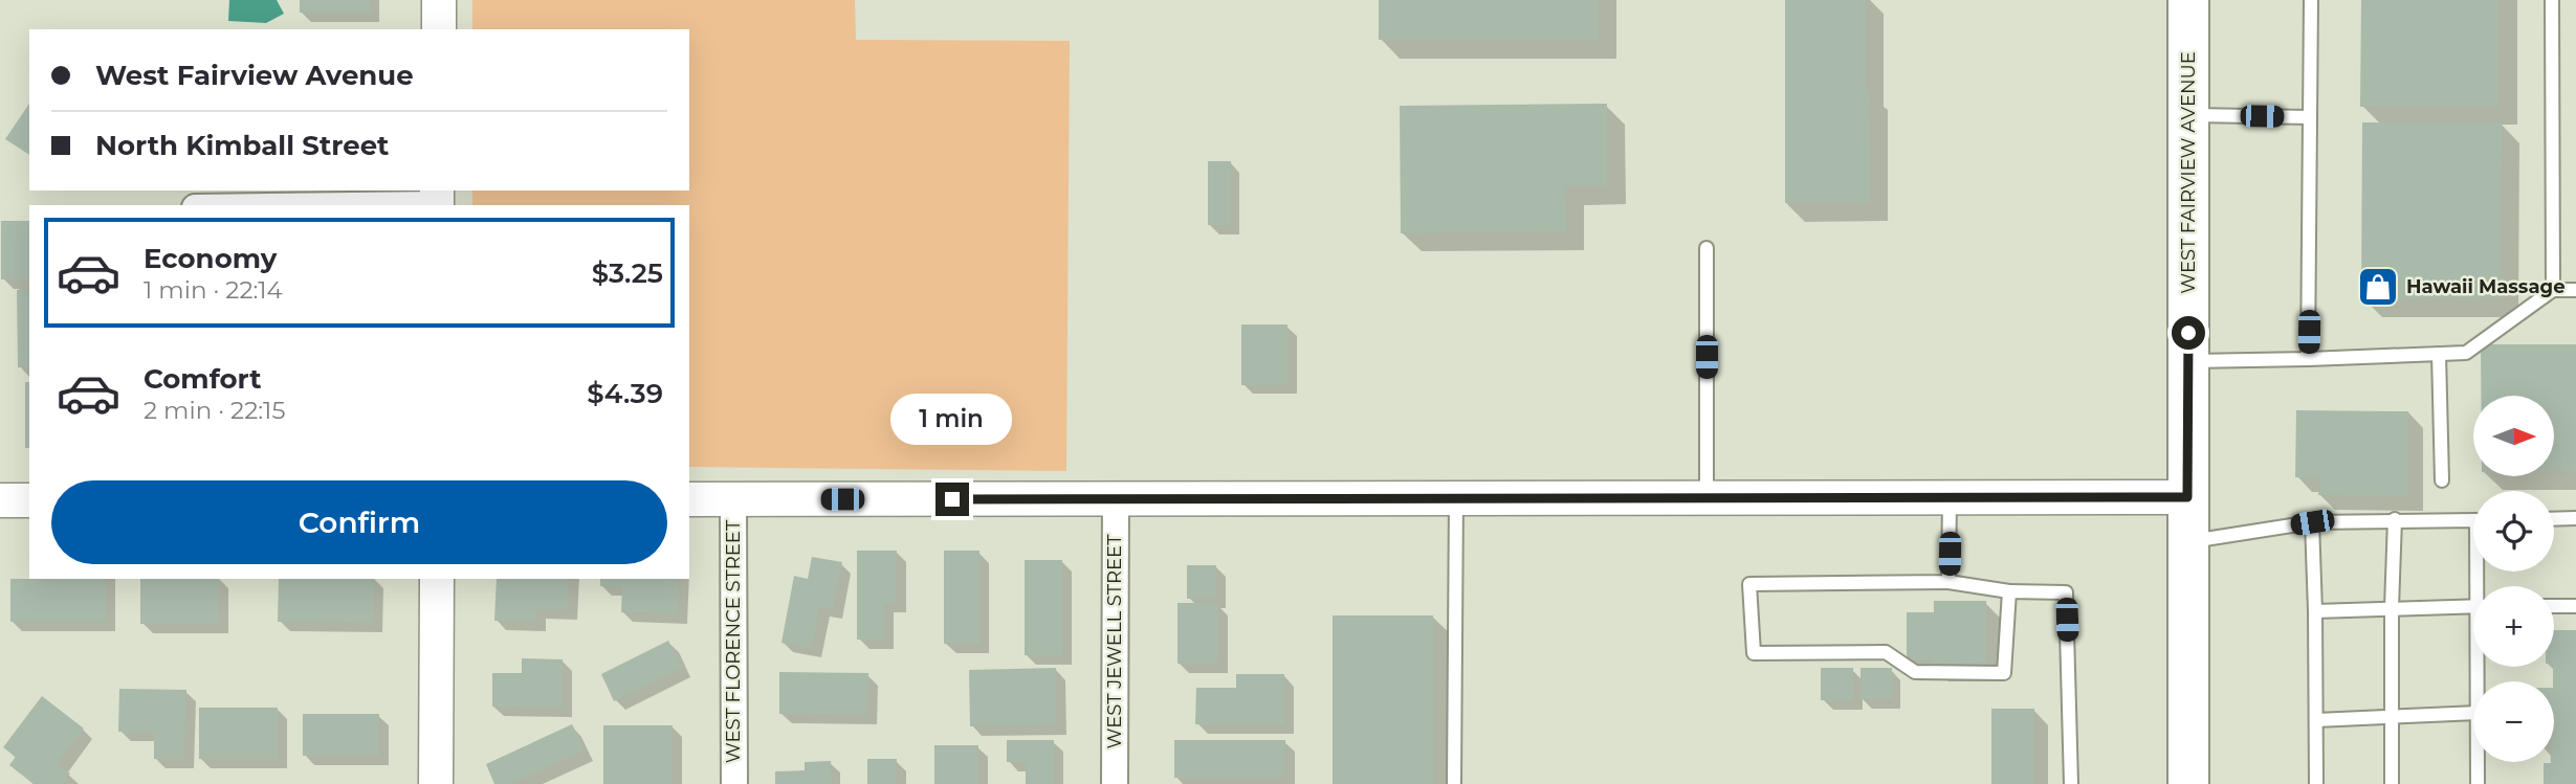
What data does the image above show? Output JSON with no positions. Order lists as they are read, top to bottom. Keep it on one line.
{"streets":{"main road":["WEST FAIRVIEW AVENUE"],"street":["WEST FLORENCE STREET","WEST JEWELL STREET"]},"places":{"shop":["Hawaii Massage"]},"north":"right","page":{"banner":["West Fairview Avenue","North Kimball Street"],"list":[{"name":"Economy","note":"1 min · 22:14","value":"$3.25"},{"name":"Comfort","note":"2 min · 22:15","value":"$4.39"}],"bubble":"1 min","map_buttons":["+","−"],"buttons":"Confirm"}}
